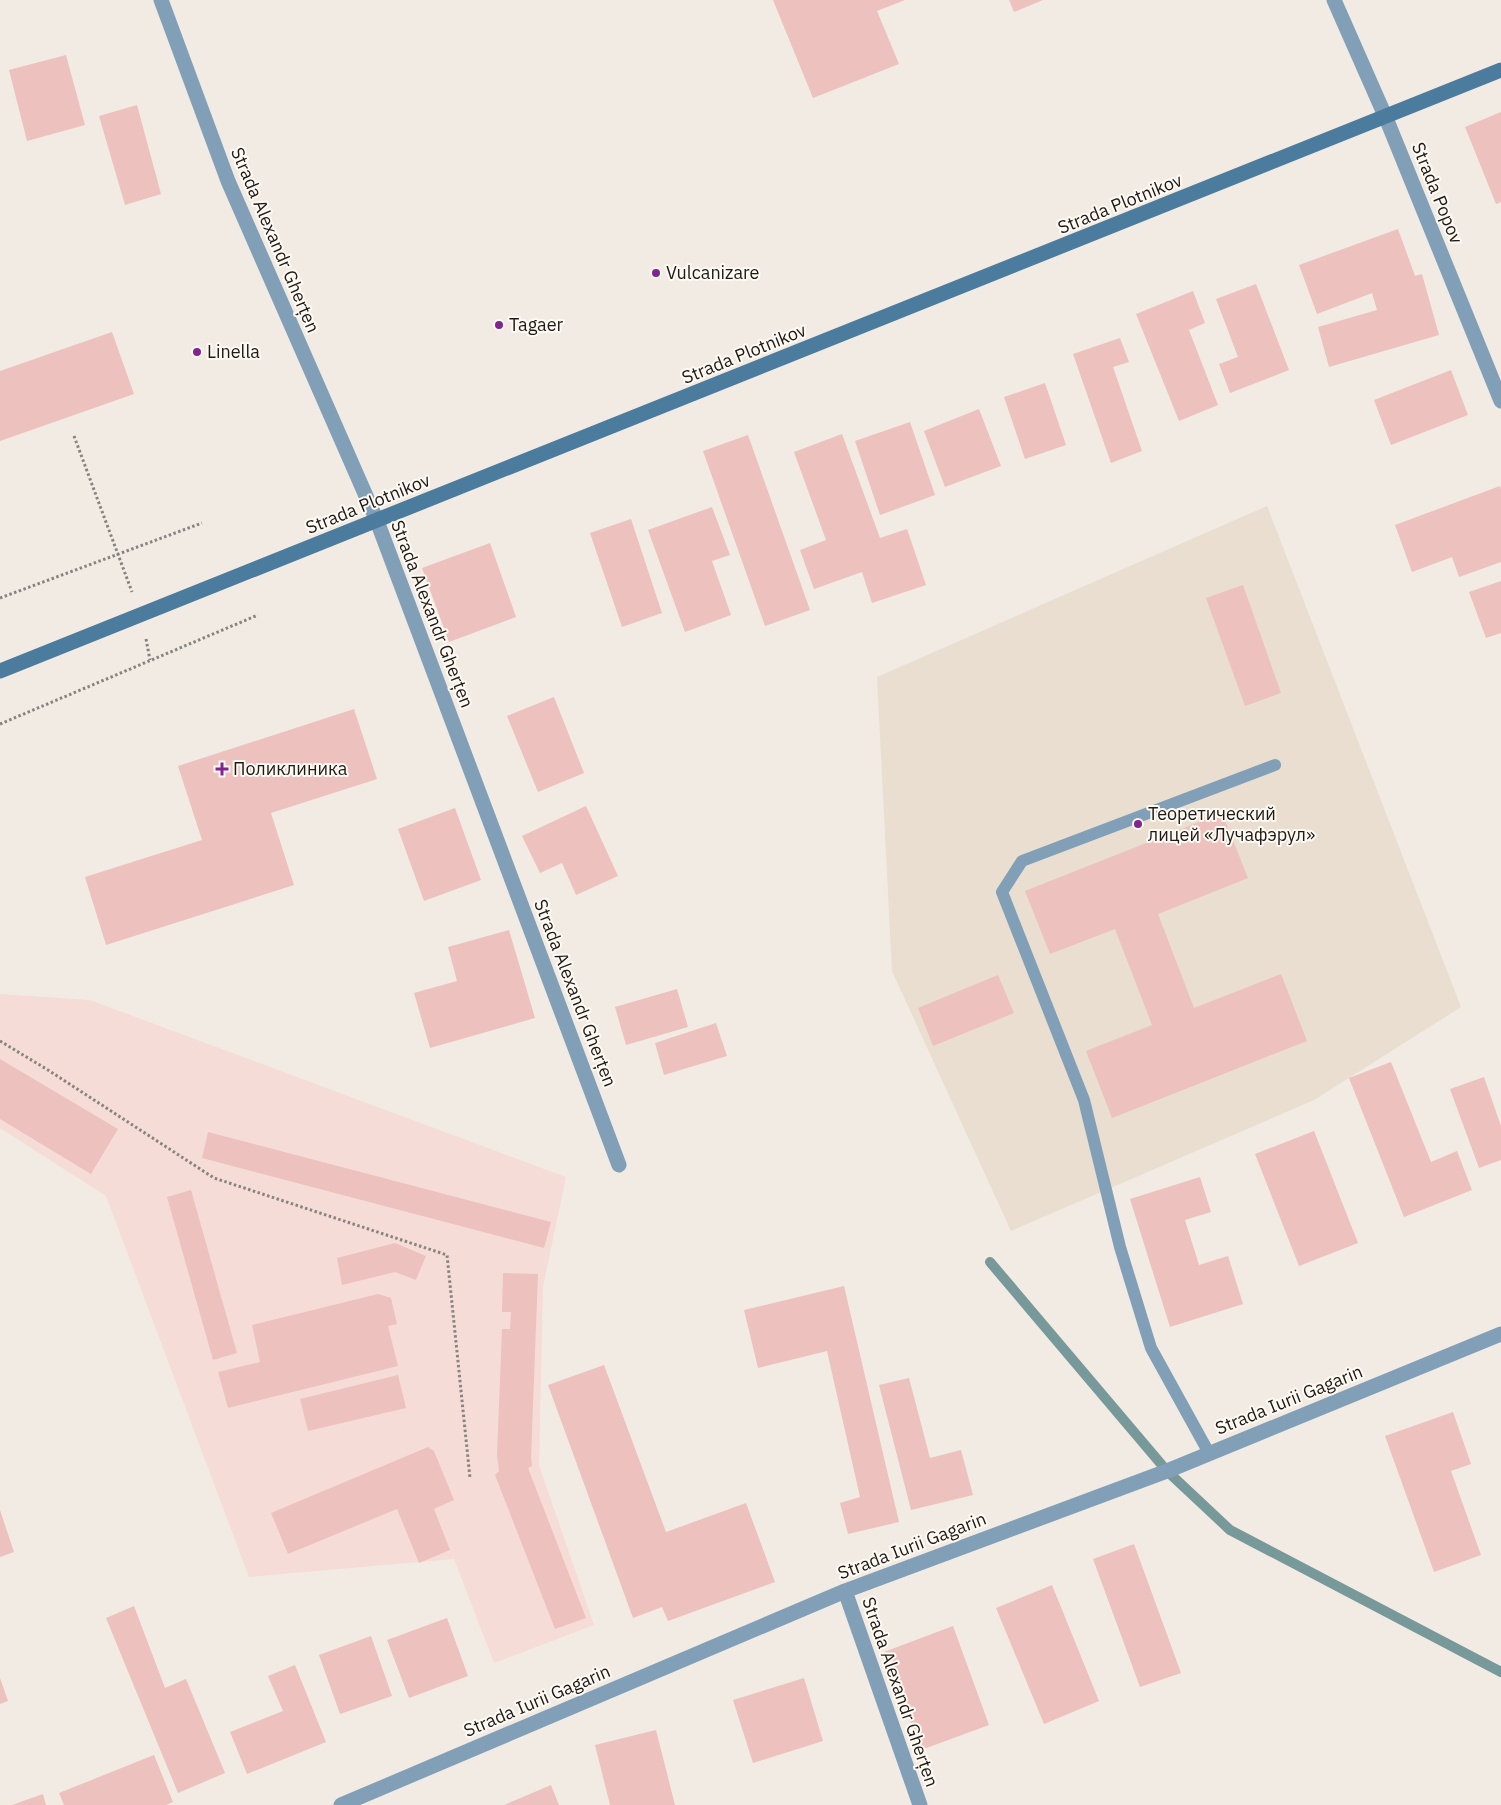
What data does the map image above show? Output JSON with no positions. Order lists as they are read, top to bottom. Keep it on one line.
{"streets":{"main road":["Strada Plotnikov"],"street":["Strada Popov","Strada Alexandr Gherțen","Strada Iurii Gagarin"]},"crossings":[["Strada Popov","Strada Plotnikov"],["Strada Plotnikov","Strada Alexandr Gherțen"],["Strada Alexandr Gherțen","Strada Iurii Gagarin"]],"places":{"other":["Vulcanizare","Tagaer","Linella","Теоретический лицей «Лучафэрул»"],"health":["Поликлиника"]}}
